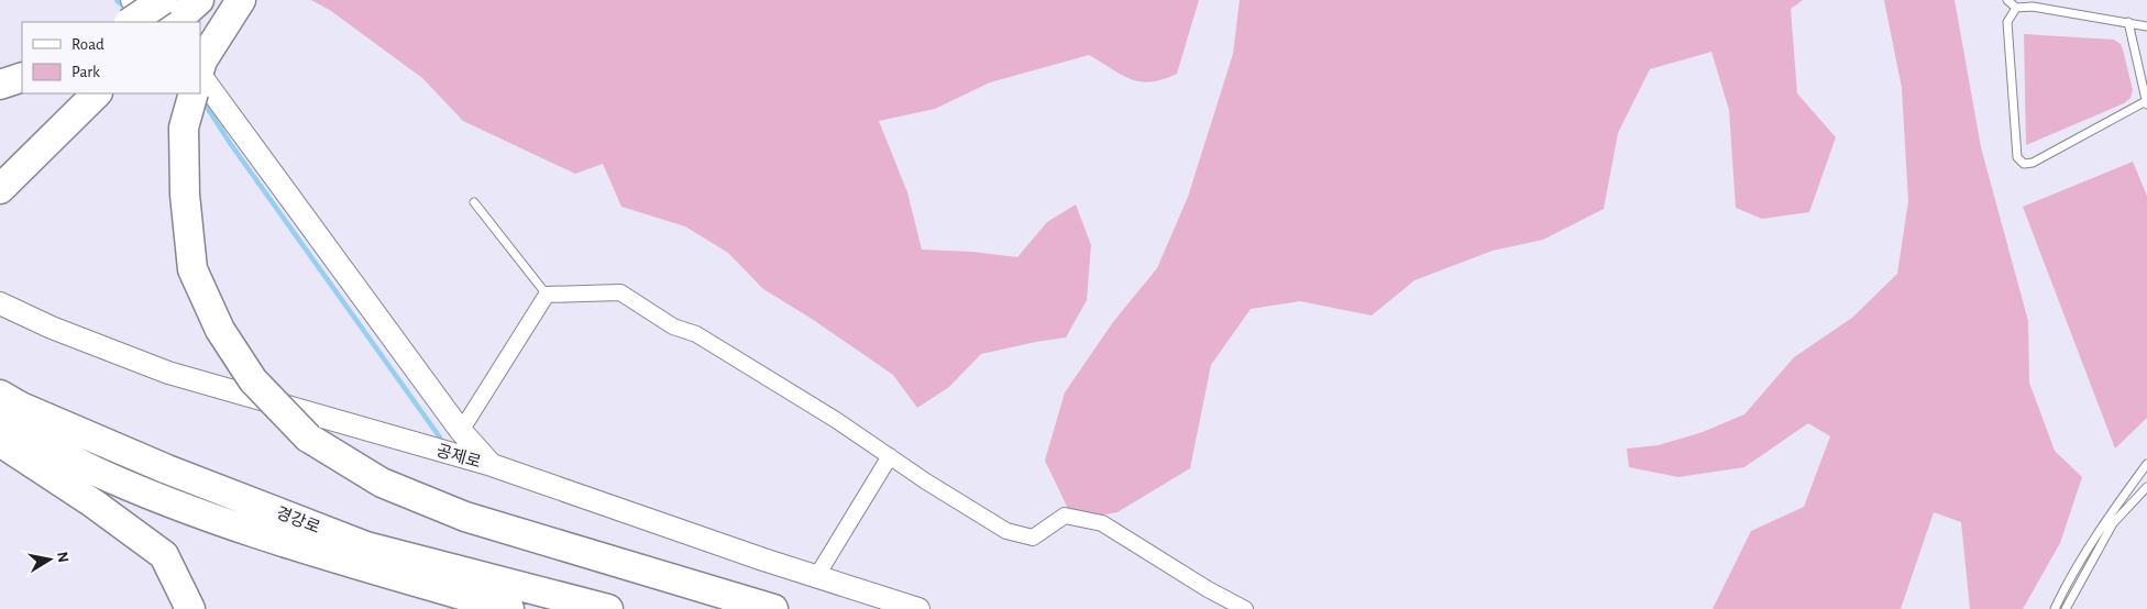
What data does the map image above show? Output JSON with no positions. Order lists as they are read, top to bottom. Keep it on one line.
{"streets":{"highway":["경강로"],"street":["공제로"]},"legend":["Road","Park"],"north":"right"}
